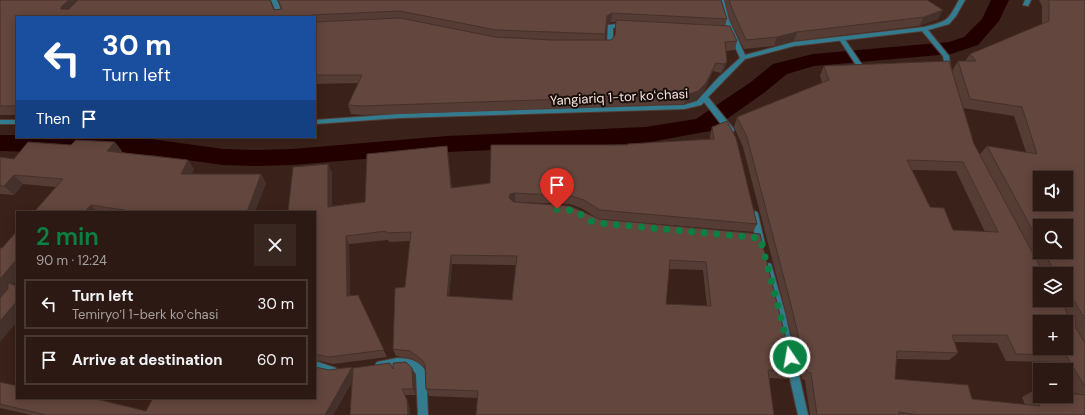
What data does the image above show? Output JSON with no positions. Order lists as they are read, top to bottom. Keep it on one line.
{"streets":{"street":["Yangiariq 1-tor koʻchasi"]},"page":{"turn":["30 m","Turn left"],"then":"Then","map_buttons":["+","−"],"heading":["2 min","90 m · 12:24"],"list":[{"name":"Turn left","note":"Temiryoʼl 1-berk koʼchasi","value":"30 m"},{"name":"Arrive at destination","value":"60 m"}]}}
